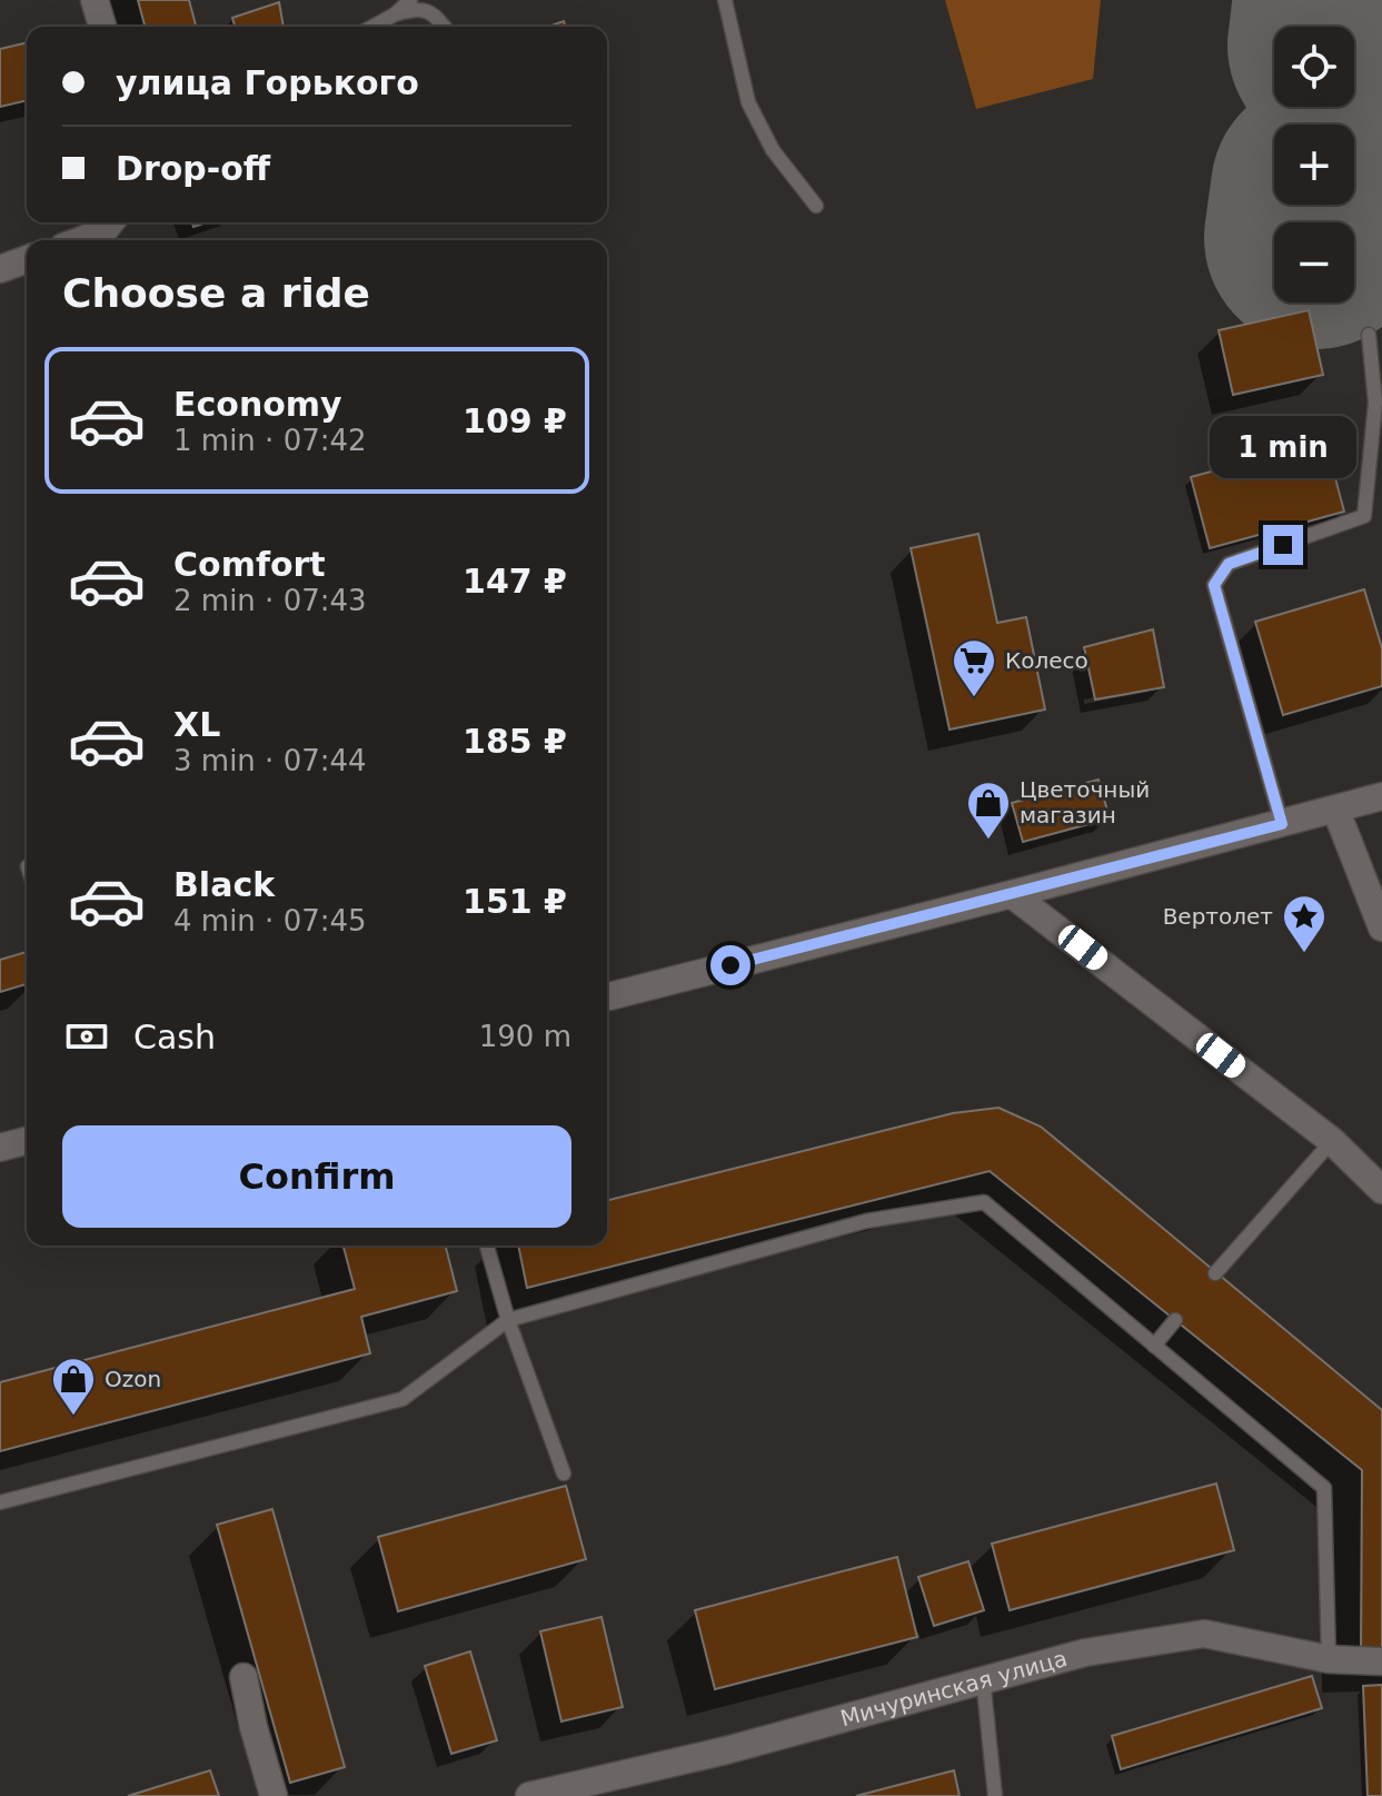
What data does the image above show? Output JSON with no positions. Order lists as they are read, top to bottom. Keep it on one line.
{"streets":{"main road":["Мичуринская улица"]},"places":{"supermarket":["Колесо"],"shop":["Цветочный магазин","Ozon"],"place":["Вертолет"]},"page":{"map_buttons":["+","−"],"banner":["улица Горького","Drop-off"],"heading":"Choose a ride","list":[{"name":"Economy","note":"1 min · 07:42","value":"109 ₽"},{"name":"Comfort","note":"2 min · 07:43","value":"147 ₽"},{"name":"XL","note":"3 min · 07:44","value":"185 ₽"},{"name":"Black","note":"4 min · 07:45","value":"151 ₽"}],"bubble":"1 min","pay":["Cash","190 m"],"buttons":"Confirm"}}
